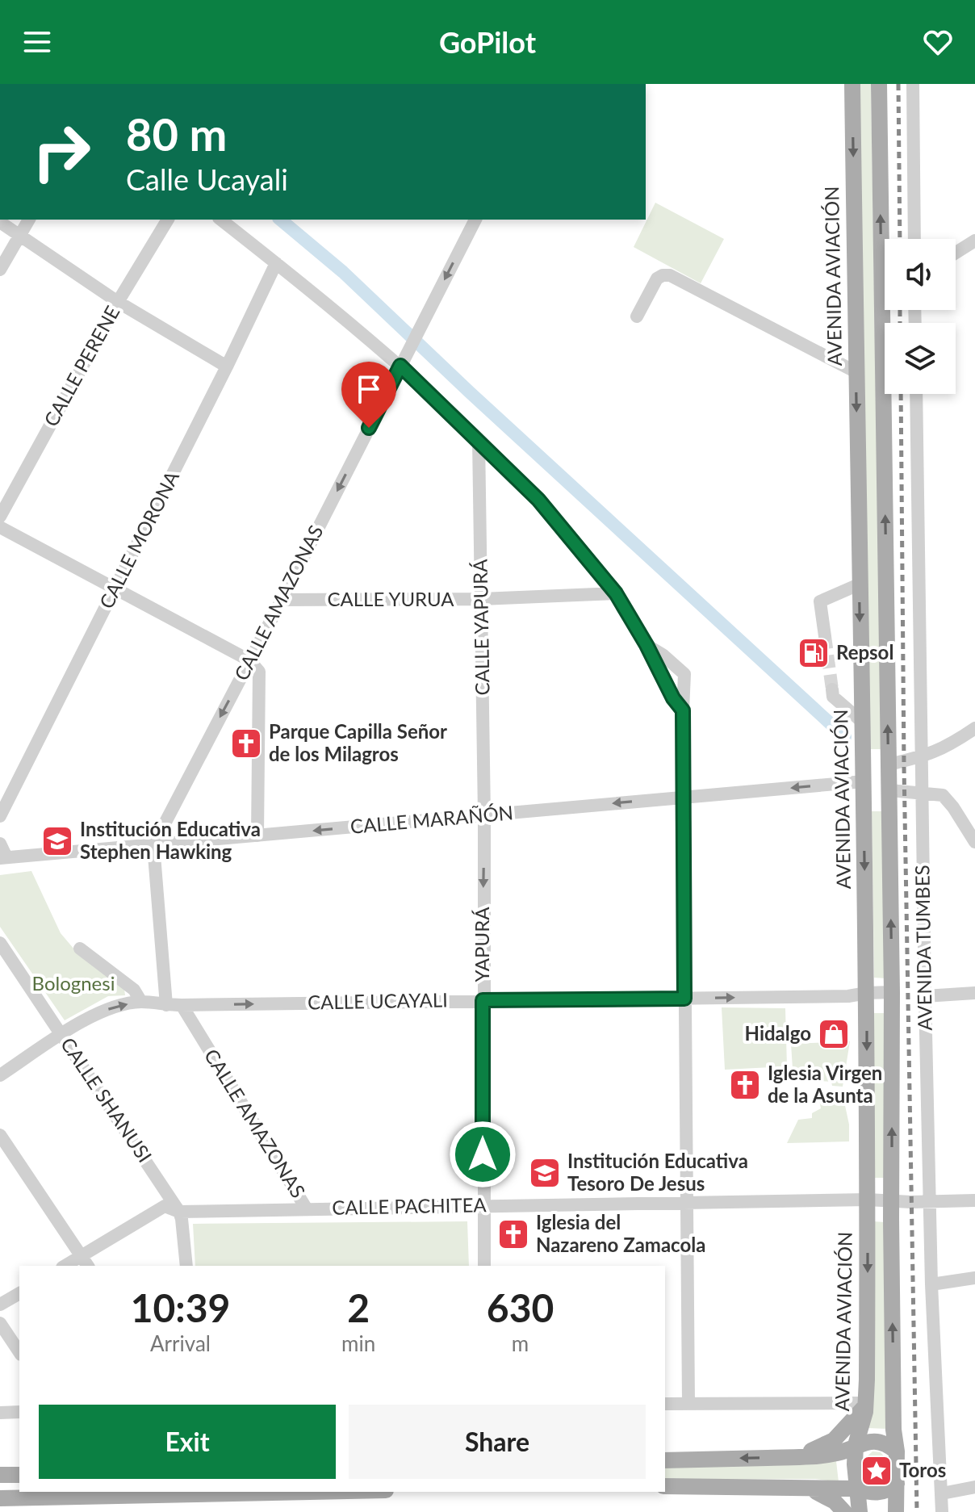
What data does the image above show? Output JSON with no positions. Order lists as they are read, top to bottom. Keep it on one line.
{"streets":{"main road":["AVENIDA AVIACIÓN"],"street":["CALLE PERENE","CALLE MORONA","CALLE YURUA","CALLE AMAZONAS","CALLE YAPURÁ","CALLE MARAÑÓN","YAPURÁ","AVENIDA TUMBES","CALLE UCAYALI","CALLE SHANUSI","CALLE PACHITEA"]},"crossings":[["AVENIDA AVIACIÓN","CALLE MARAÑÓN"],["AVENIDA AVIACIÓN","CALLE UCAYALI"],["AVENIDA AVIACIÓN","CALLE PACHITEA"],["CALLE YURUA","CALLE AMAZONAS"],["CALLE YURUA","CALLE YAPURÁ"],["CALLE AMAZONAS","CALLE MARAÑÓN"],["CALLE AMAZONAS","CALLE UCAYALI"],["CALLE AMAZONAS","CALLE PACHITEA"],["CALLE YAPURÁ","CALLE MARAÑÓN"],["CALLE YAPURÁ","YAPURÁ"],["CALLE MARAÑÓN","YAPURÁ"],["YAPURÁ","CALLE UCAYALI"],["YAPURÁ","CALLE PACHITEA"],["AVENIDA TUMBES","CALLE PACHITEA"],["CALLE UCAYALI","CALLE SHANUSI"],["CALLE SHANUSI","CALLE PACHITEA"]],"one_way":["CALLE AMAZONAS","CALLE MARAÑÓN","YAPURÁ","CALLE UCAYALI"],"parks":["Bolognesi"],"places":{"fuel station":["Repsol"],"church":["Parque Capilla Señor de los Milagros","Iglesia Virgen de la Asunta","Iglesia del Nazareno Zamacola"],"school or university":["Institución Educativa Stephen Hawking","Institución Educativa Tesoro De Jesus"],"shop":["Hidalgo"],"place":["Toros"]},"page":{"header":"GoPilot","turn":["80 m","Calle Ucayali"],"eta":["10:39","Arrival","2","min","630","m"],"buttons":["Exit","Share"]}}
